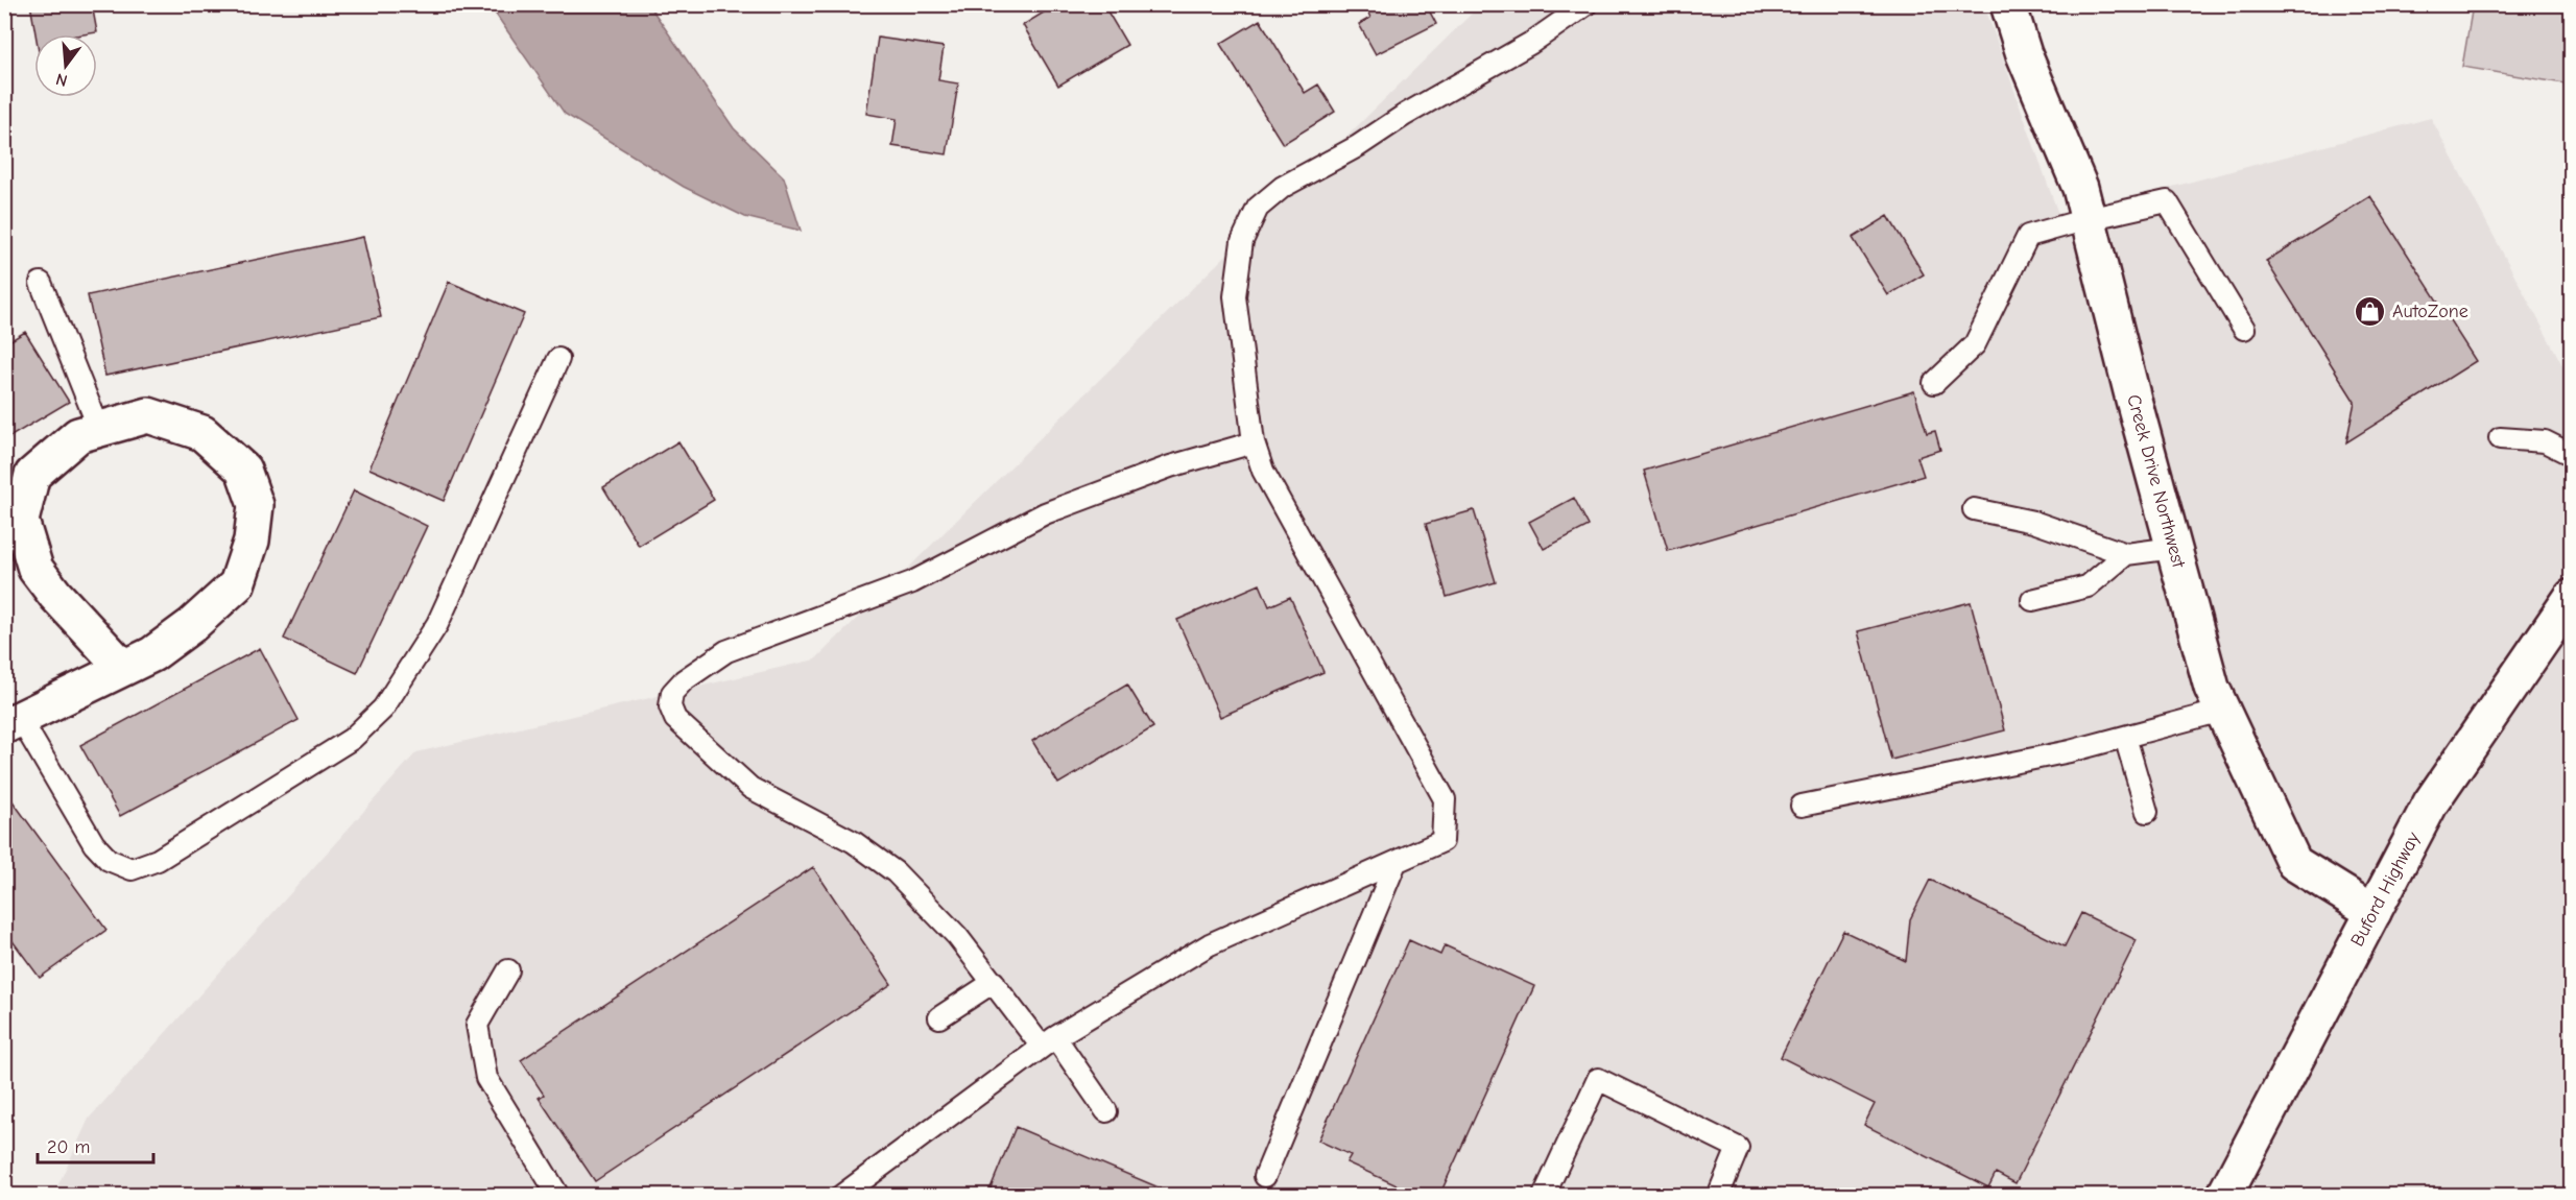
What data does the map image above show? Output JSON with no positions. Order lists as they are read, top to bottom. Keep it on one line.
{"streets":{"street":["Creek Drive Northwest","Buford Highway"]},"crossings":[["Creek Drive Northwest","Buford Highway"]],"places":{"shop":["AutoZone"]},"scale_bar":"20 m","north":"bottom"}
